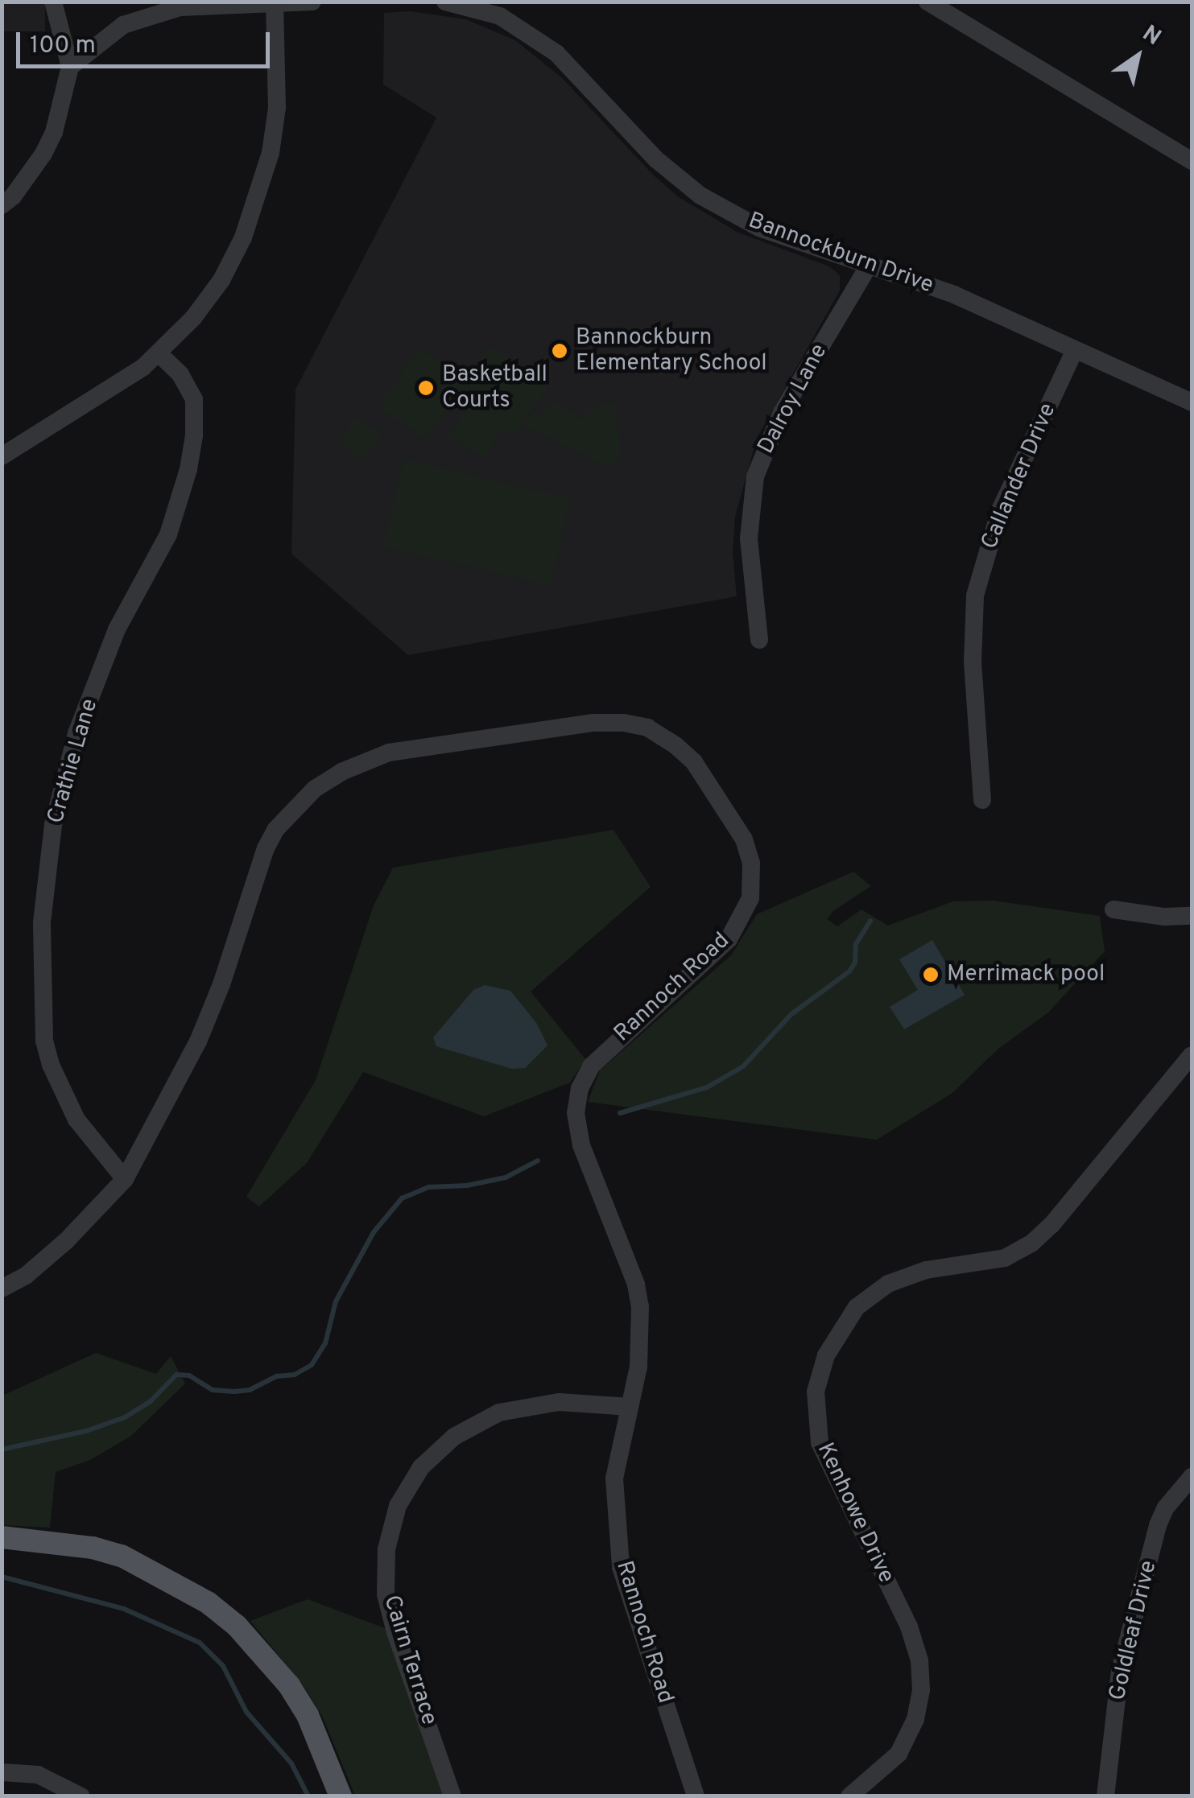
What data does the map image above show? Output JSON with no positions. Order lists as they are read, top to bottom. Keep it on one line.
{"streets":{"street":["Bannockburn Drive","Dalroy Lane","Callander Drive","Crathie Lane","Rannoch Road","Kenhowe Drive","Goldleaf Drive","Cairn Terrace"]},"crossings":[["Bannockburn Drive","Dalroy Lane"],["Bannockburn Drive","Callander Drive"],["Crathie Lane","Rannoch Road"],["Rannoch Road","Cairn Terrace"]],"places":["Bannockburn Elementary School","Basketball Courts","Merrimack pool"],"scale_bar":"100 m","north":"top right"}
